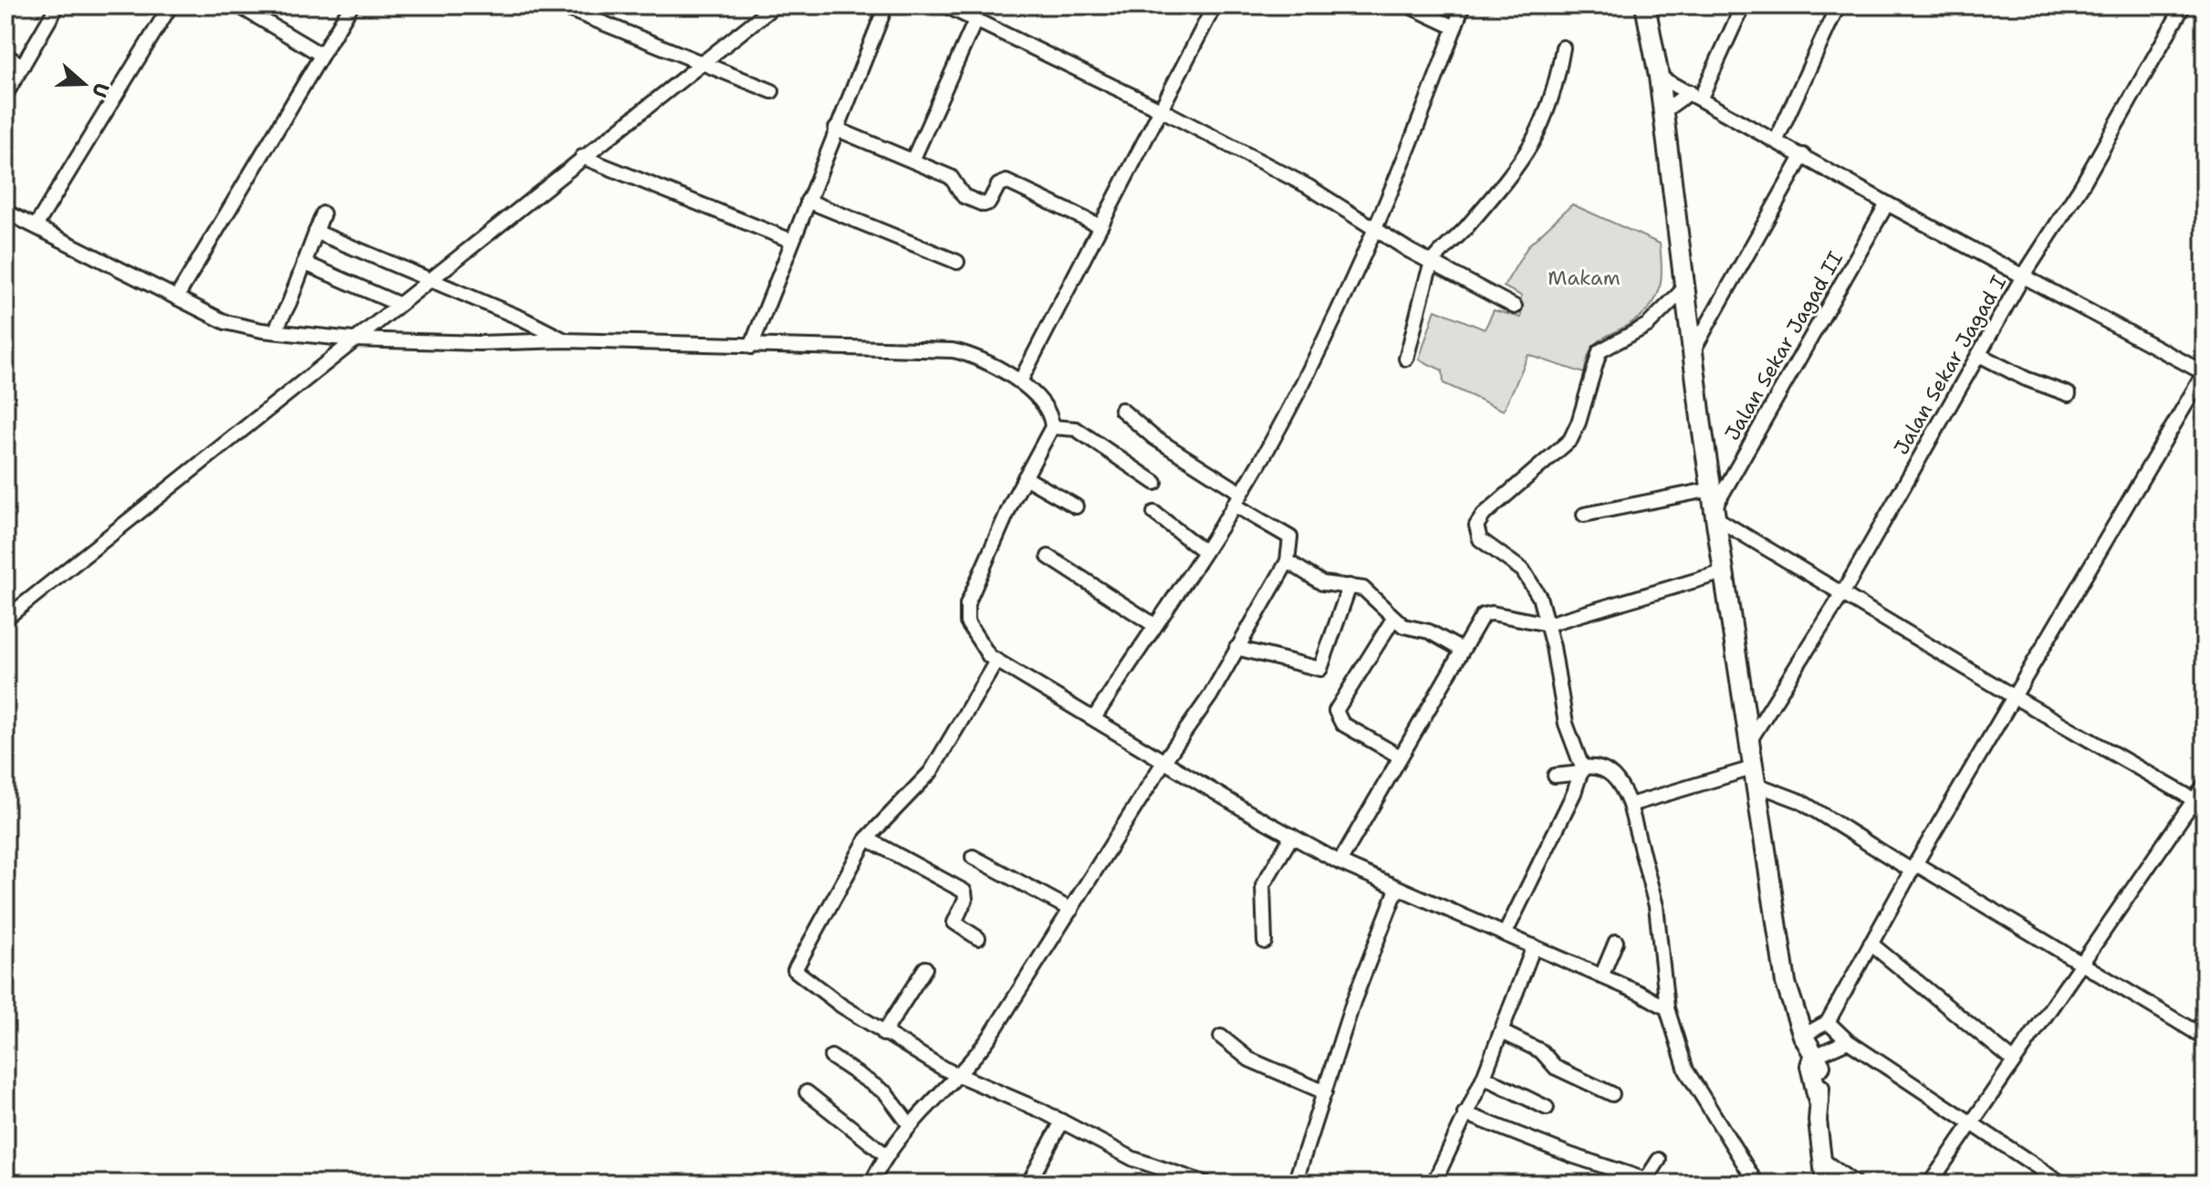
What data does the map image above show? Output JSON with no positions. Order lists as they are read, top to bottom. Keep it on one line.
{"streets":{"street":["Jalan Sekar Jagad II","Jalan Sekar Jagad I"]},"parks":["Makam"],"north":"right"}
